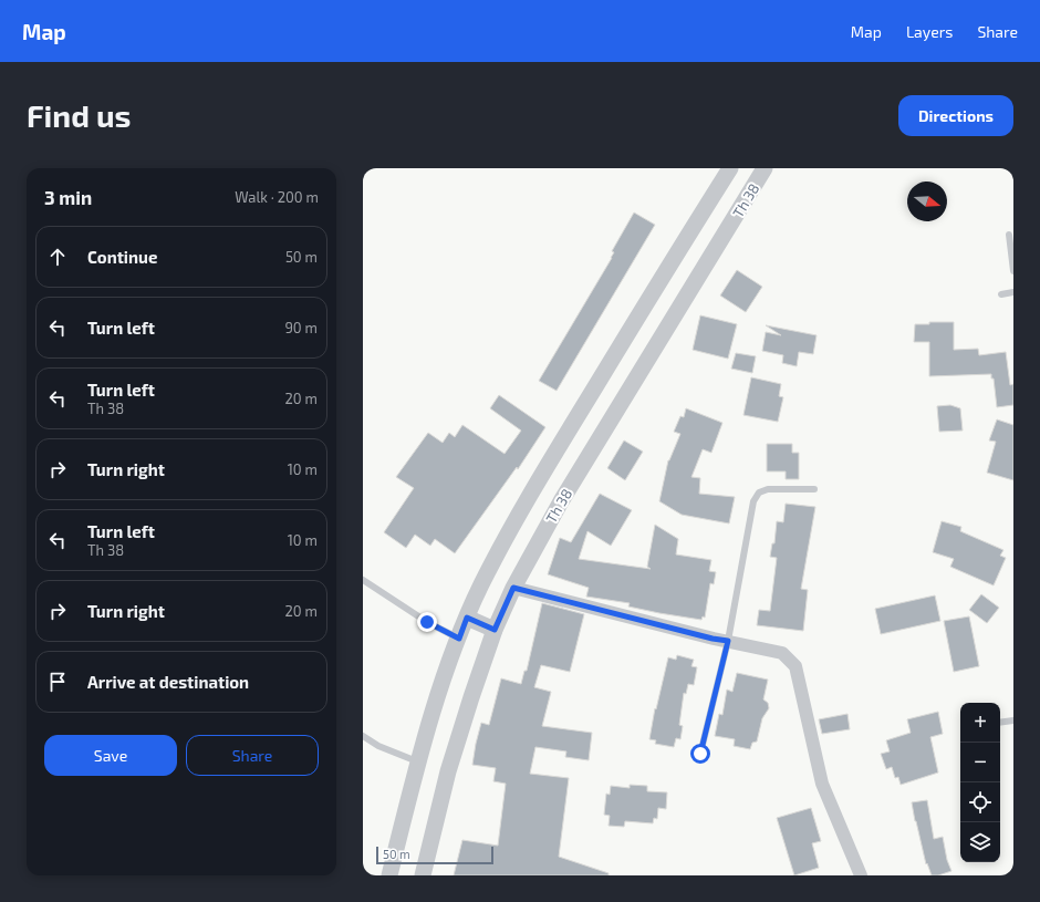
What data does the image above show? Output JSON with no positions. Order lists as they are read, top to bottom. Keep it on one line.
{"streets":{"street":["Th 38"]},"scale_bar":"50 m","north":"right","page":{"header":"Map","nav":["Map","Layers","Share"],"buttons":["Directions",["Save","Share"]],"title":"Find us","heading":["3 min","Walk · 200 m"],"list":[["Continue","50 m"],["Turn left","90 m"],["Turn left","Th 38","20 m"],["Turn right","10 m"],["Turn left","Th 38","10 m"],["Turn right","20 m"],"Arrive at destination"],"map_buttons":["+","−"],"scale":"50 m"}}
